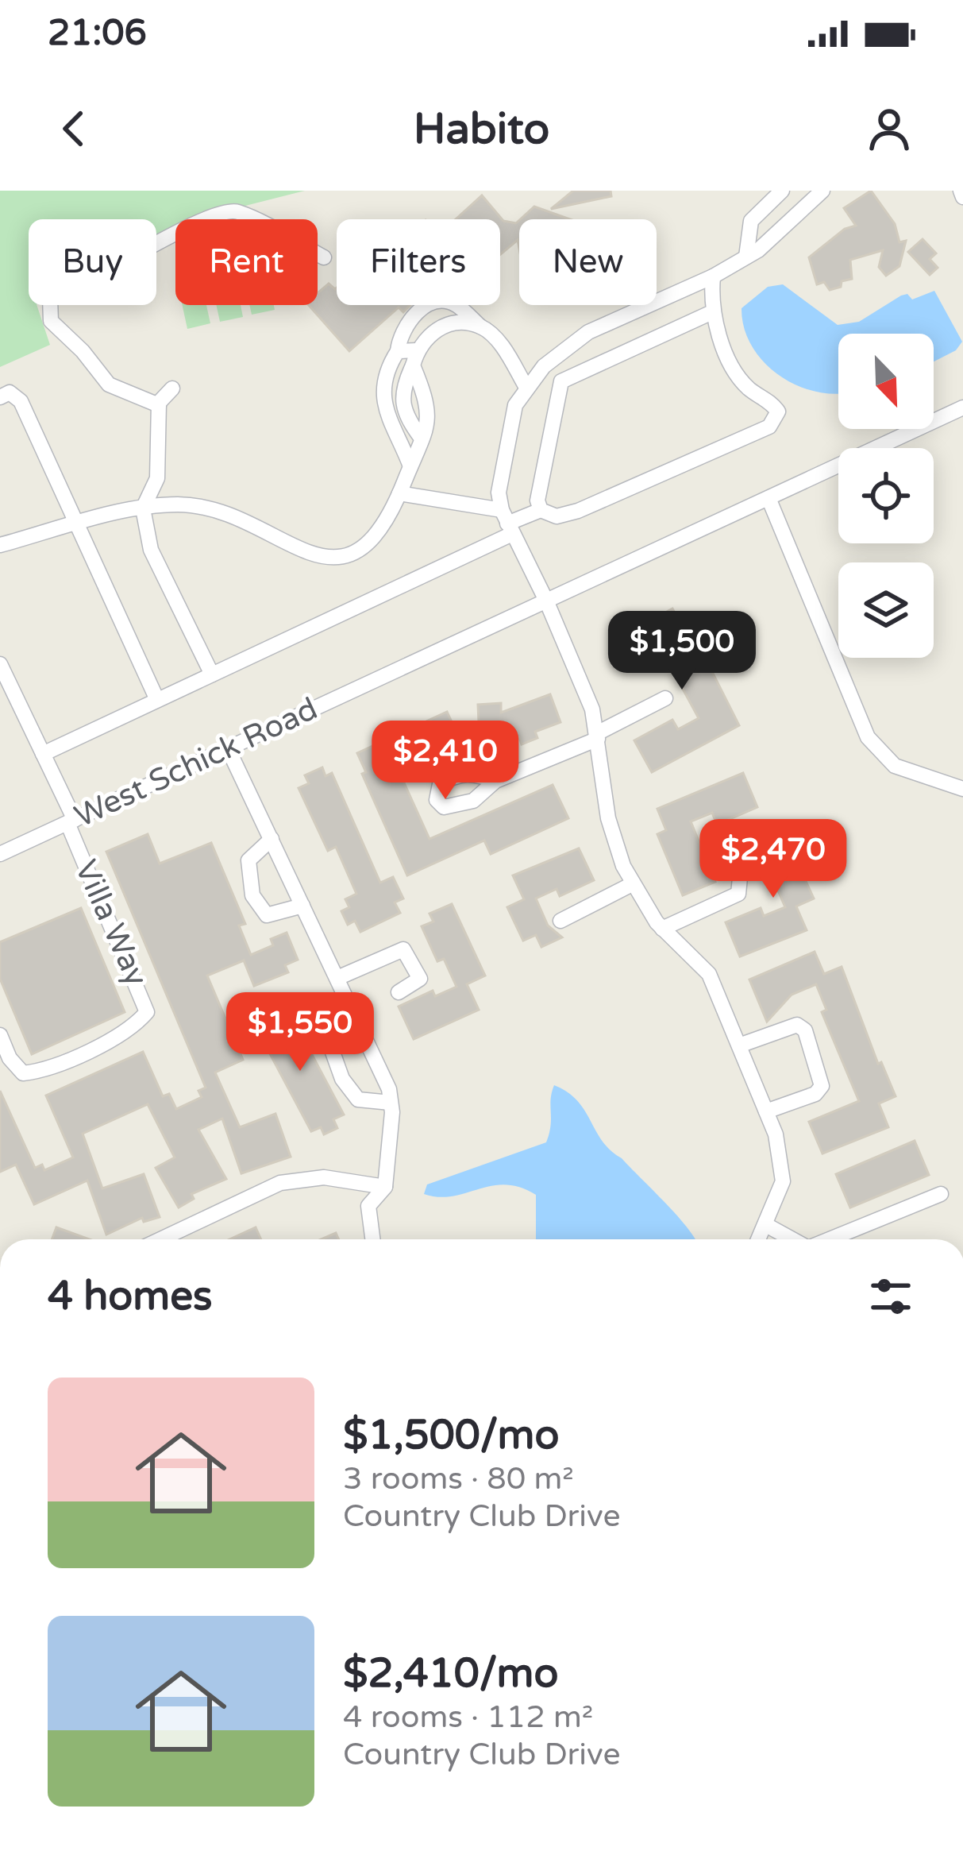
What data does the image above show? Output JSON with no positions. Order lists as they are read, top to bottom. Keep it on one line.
{"streets":{"street":["West Schick Road","Villa Way"]},"crossings":[["West Schick Road","Villa Way"]],"north":"bottom right","page":{"status":"21:06","header":"Habito","chip":["Buy","Rent","Filters","New"],"price":["$1,500","$2,410","$2,470","$1,550"],"heading":"4 homes","list":[{"name":"$1,500/mo","note":"3 rooms · 80 m² · Country Club Drive"},{"name":"$2,410/mo","note":"4 rooms · 112 m² · Country Club Drive"}]}}
